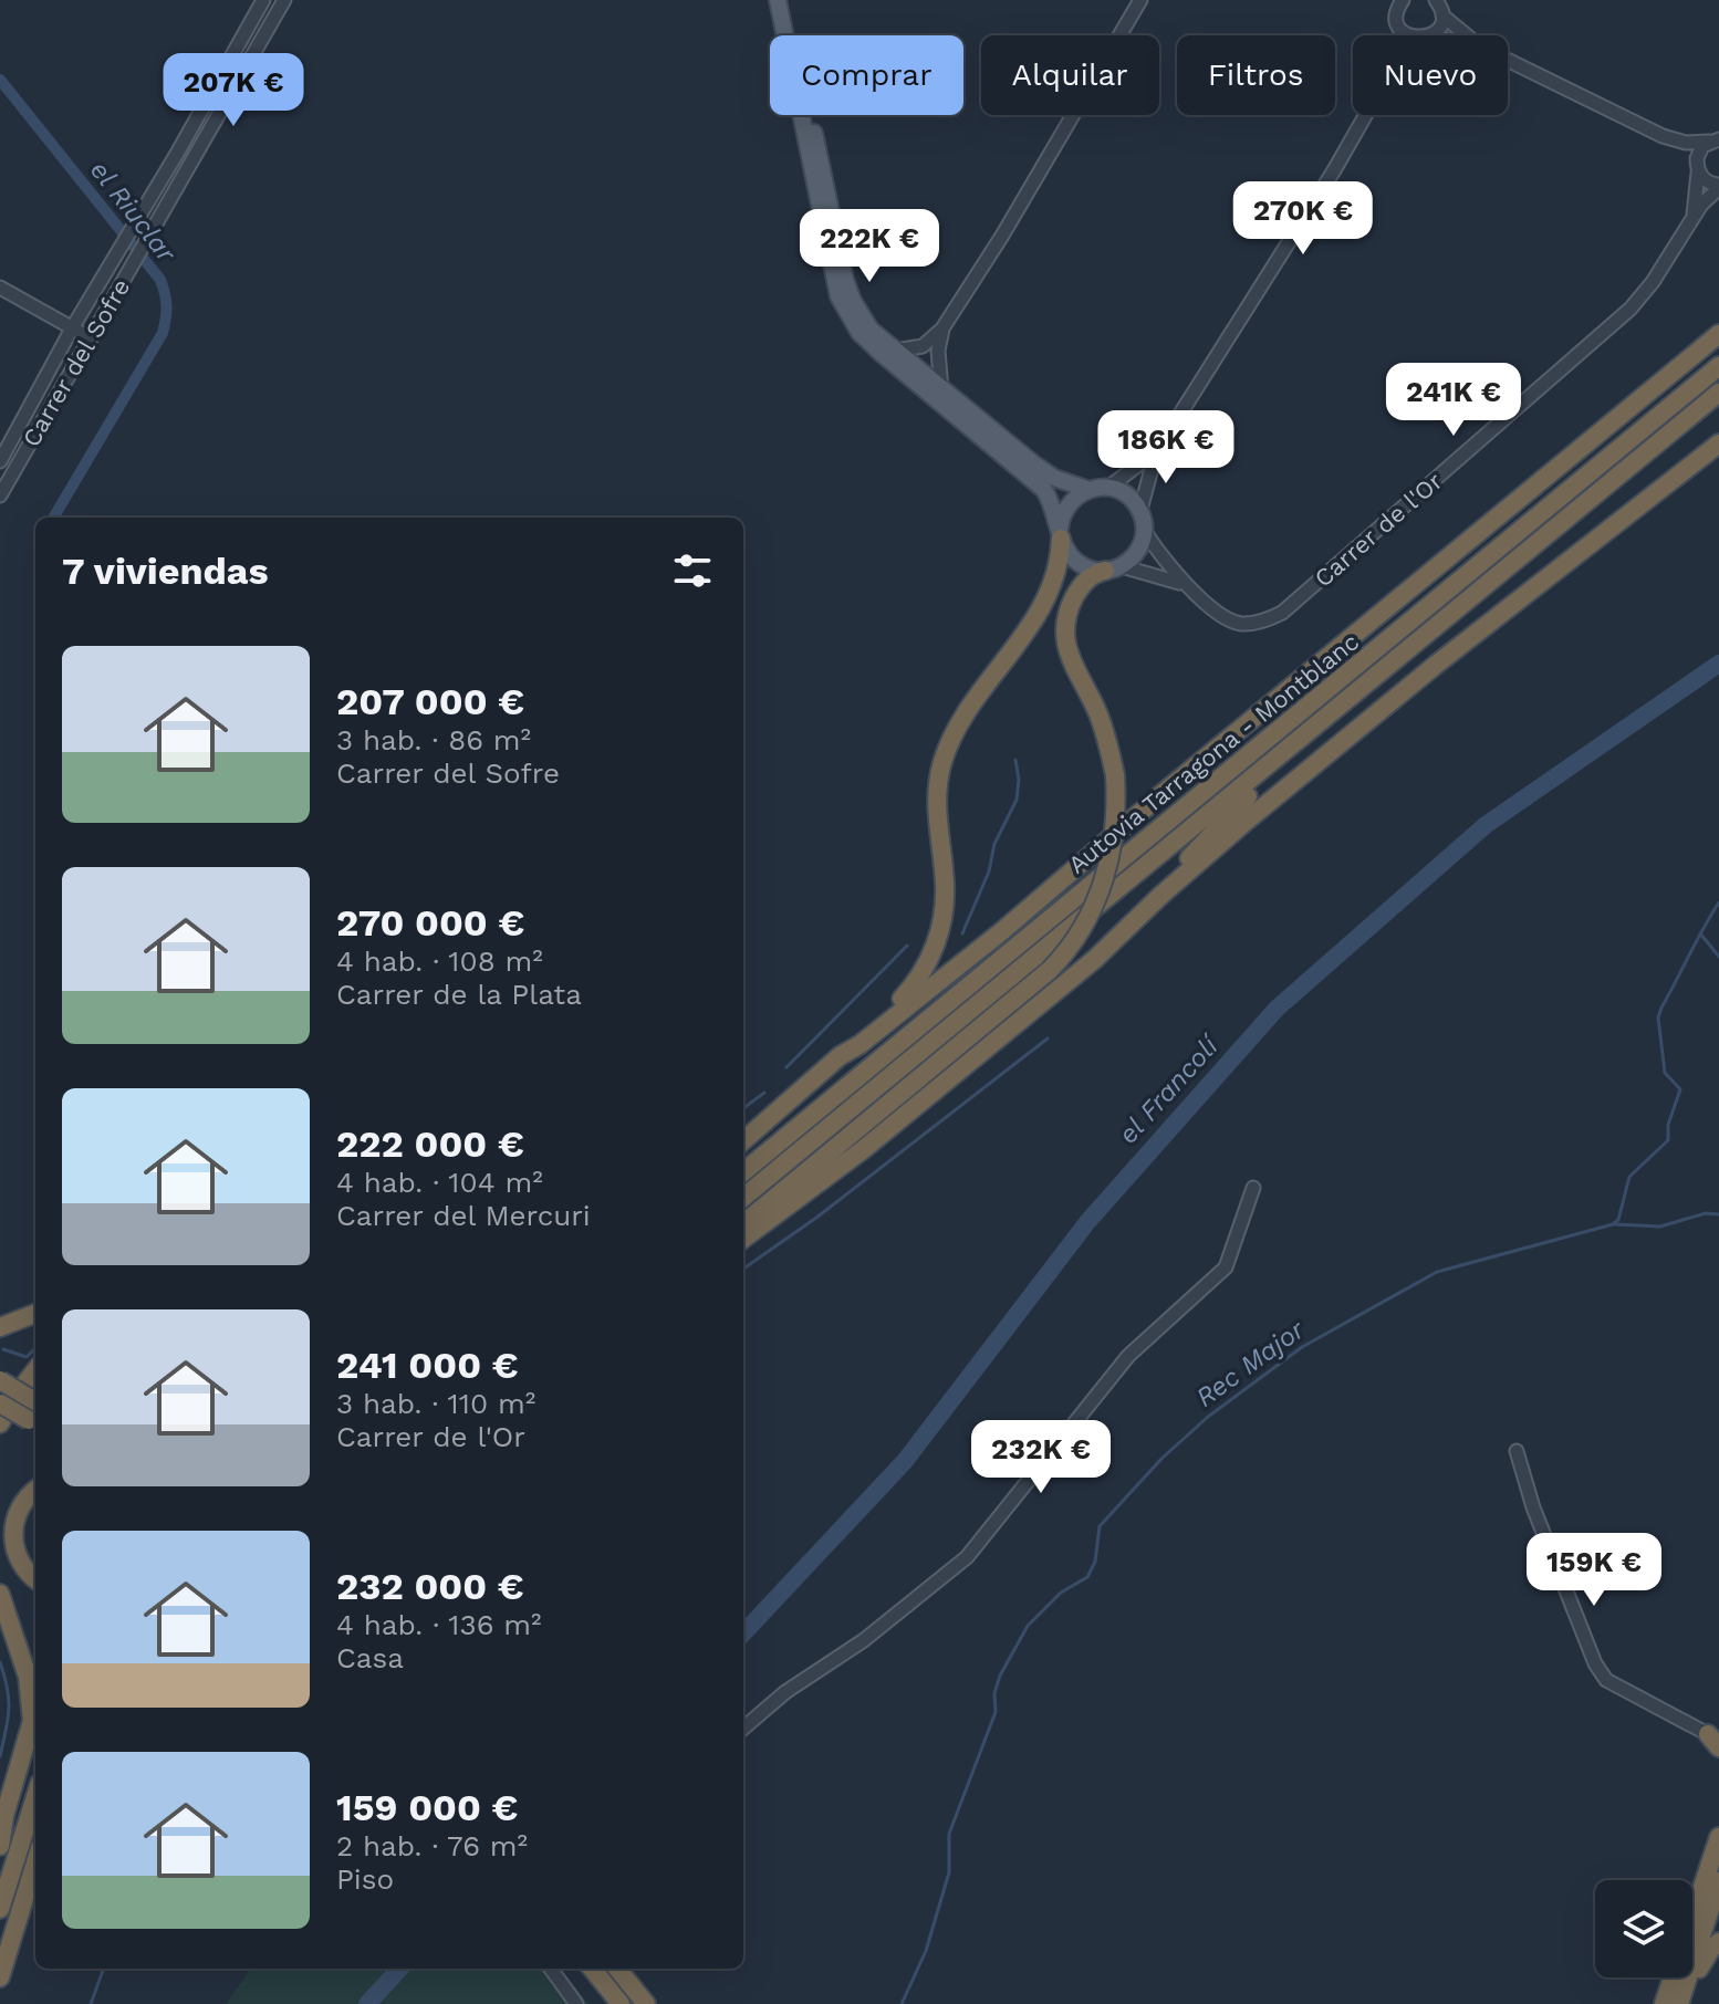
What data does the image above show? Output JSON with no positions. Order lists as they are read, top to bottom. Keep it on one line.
{"streets":{"highway":["Autovia Tarragona - Montblanc"],"street":["Carrer del Sofre","Carrer de l'Or"]},"water":["el Riuclar","el Francolí","Rec Major"],"page":{"chip":["Comprar","Alquilar","Filtros","Nuevo"],"price":["207K €","270K €","222K €","241K €","186K €","232K €","159K €"],"heading":"7 viviendas","list":[{"name":"207 000 €","note":"3 hab. · 86 m² · Carrer del Sofre"},{"name":"270 000 €","note":"4 hab. · 108 m² · Carrer de la Plata"},{"name":"222 000 €","note":"4 hab. · 104 m² · Carrer del Mercuri"},{"name":"241 000 €","note":"3 hab. · 110 m² · Carrer de l'Or"},{"name":"232 000 €","note":"4 hab. · 136 m² · Casa"},{"name":"159 000 €","note":"2 hab. · 76 m² · Piso"}]}}
